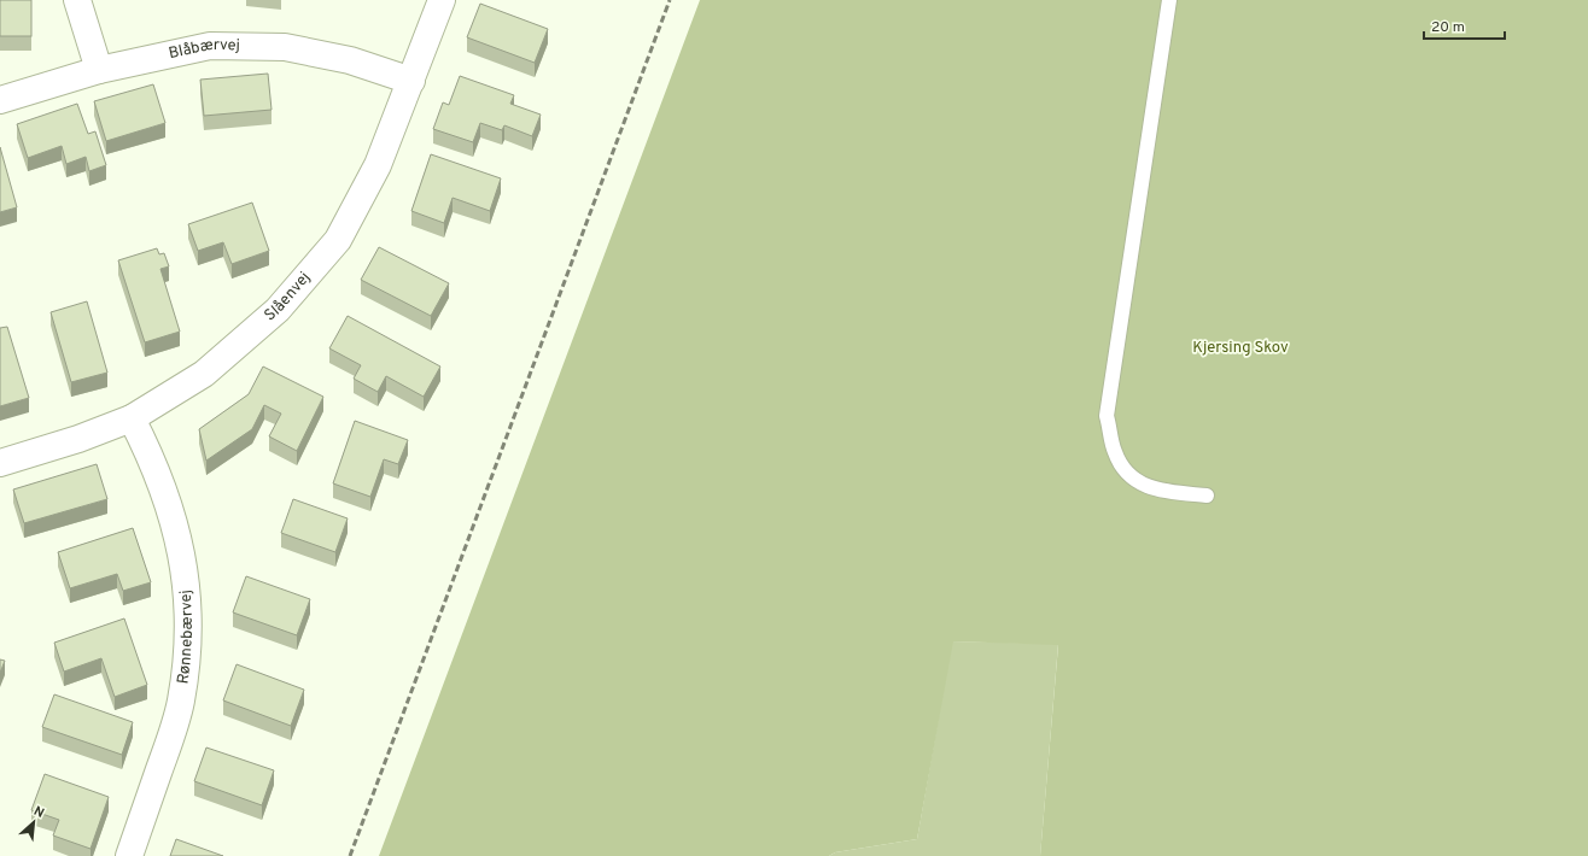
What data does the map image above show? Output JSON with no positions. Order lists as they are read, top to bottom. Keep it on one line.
{"streets":{"street":["Blåbærvej","Slåenvej","Rønnebærvej"]},"crossings":[["Blåbærvej","Slåenvej"],["Slåenvej","Rønnebærvej"]],"parks":["Kjersing Skov"],"scale_bar":"20 m","north":"top right"}
